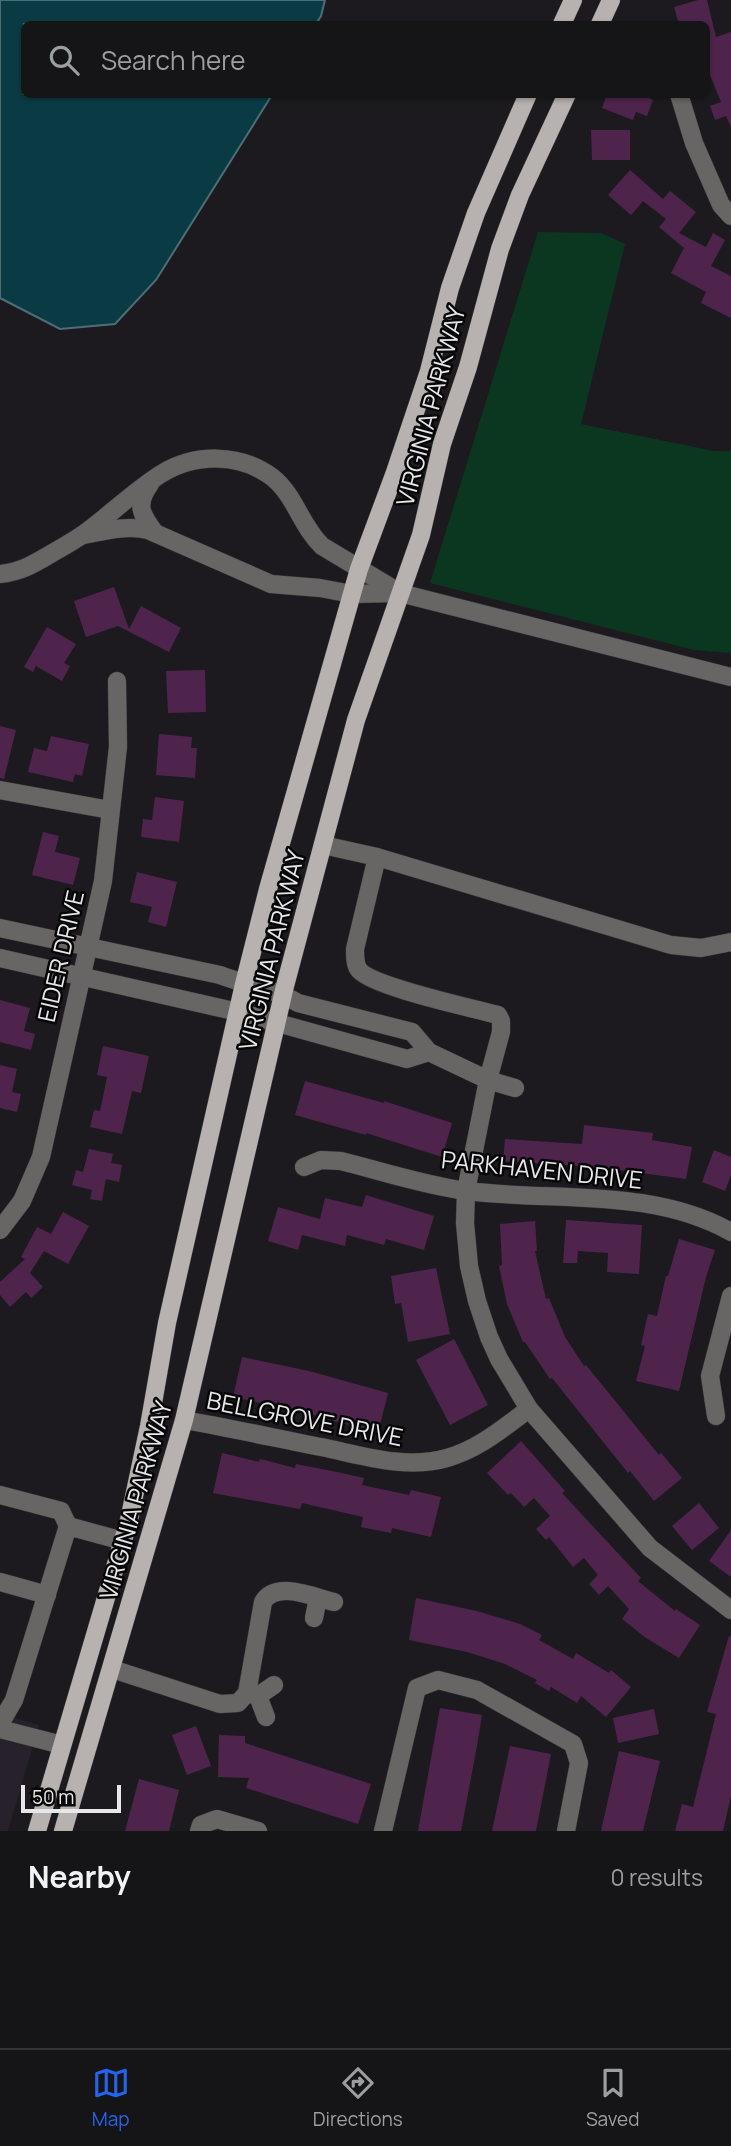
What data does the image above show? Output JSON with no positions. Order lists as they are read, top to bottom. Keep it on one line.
{"streets":{"main road":["VIRGINIA PARKWAY"],"street":["EIDER DRIVE","PARKHAVEN DRIVE","BELLGROVE DRIVE"]},"crossings":[["VIRGINIA PARKWAY","BELLGROVE DRIVE"]],"scale_bar":"50 m","page":{"search":"Search here","scale":"50 m","heading":["Nearby","0 results"],"nav":["Map","Directions","Saved"]}}
